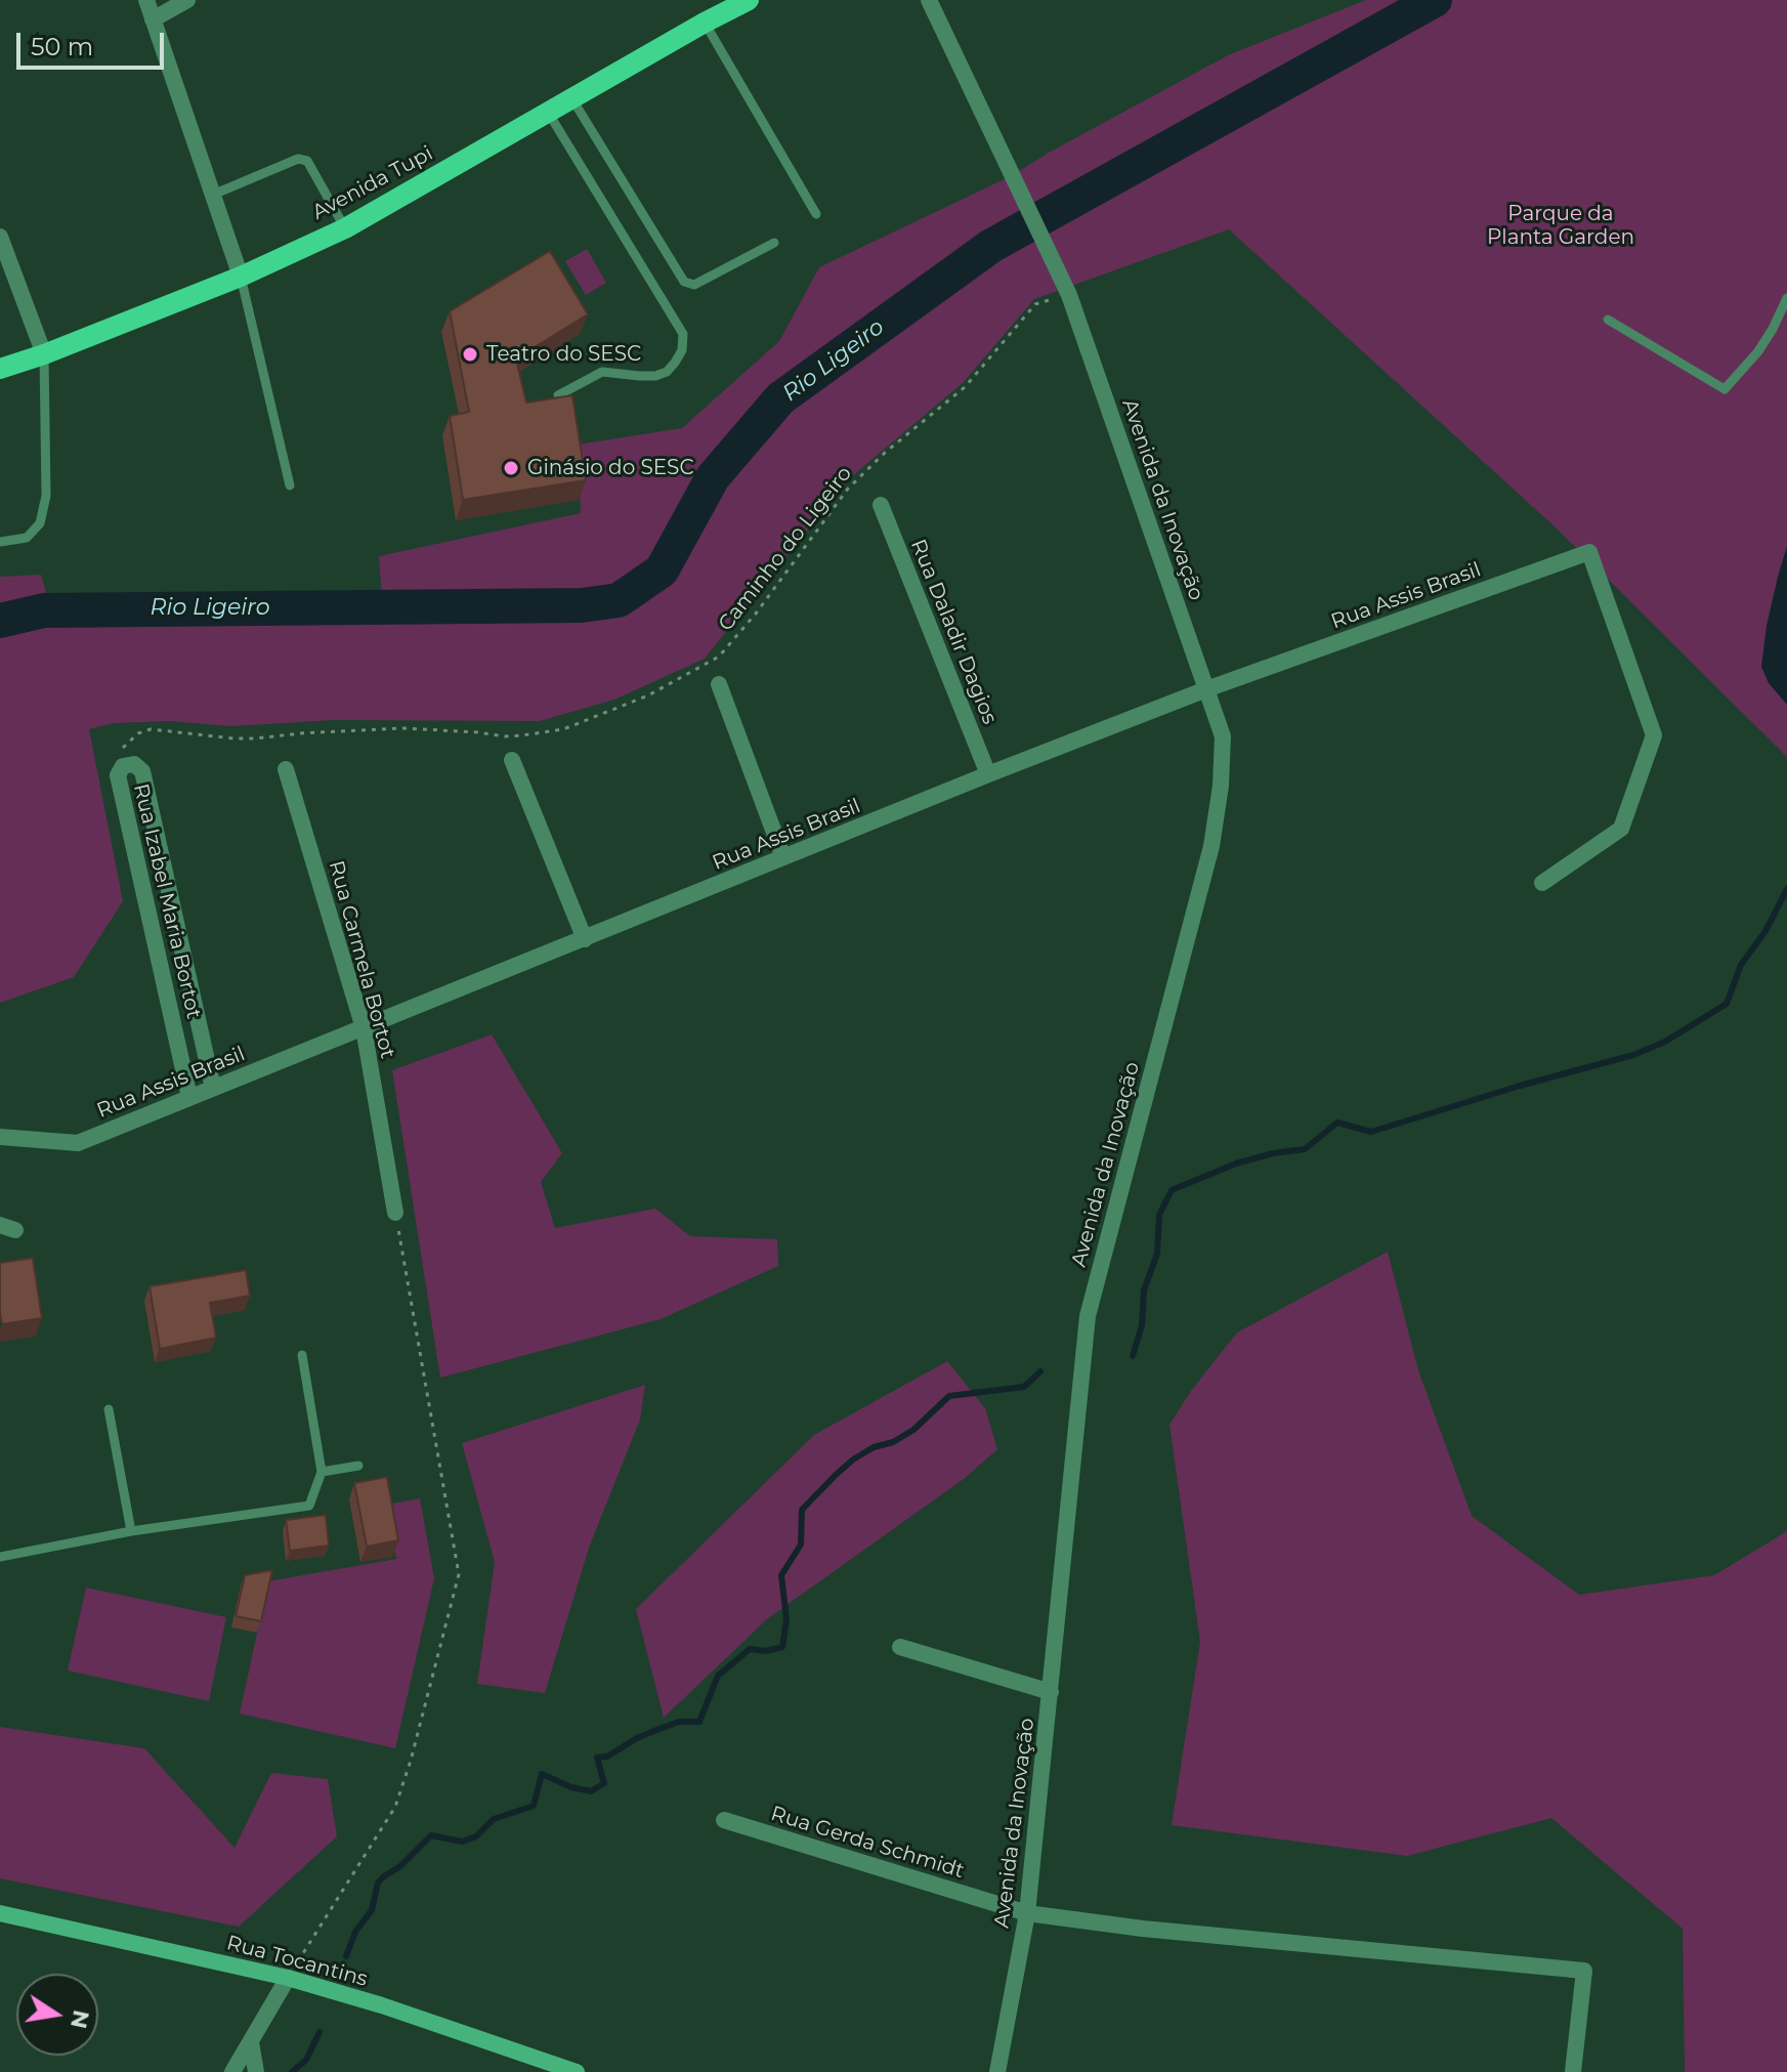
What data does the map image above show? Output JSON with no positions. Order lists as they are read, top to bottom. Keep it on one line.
{"streets":{"main road":["Avenida Tupi","Rua Tocantins"],"street":["Avenida da Inovação","Rua Assis Brasil","Rua Daladir Dagios","Rua Izabel Maria Bortot","Rua Carmela Bortot","Rua Gerda Schmidt"],"path":["Caminho do Ligeiro"]},"crossings":[["Avenida da Inovação","Caminho do Ligeiro"],["Avenida da Inovação","Rua Assis Brasil"],["Avenida da Inovação","Rua Gerda Schmidt"],["Caminho do Ligeiro","Rua Izabel Maria Bortot"],["Rua Assis Brasil","Rua Daladir Dagios"],["Rua Assis Brasil","Rua Izabel Maria Bortot"],["Rua Assis Brasil","Rua Carmela Bortot"]],"water":["Rio Ligeiro"],"parks":["Parque da Planta Garden"],"places":["Teatro do SESC","Ginásio do SESC"],"scale_bar":"50 m","north":"right"}
